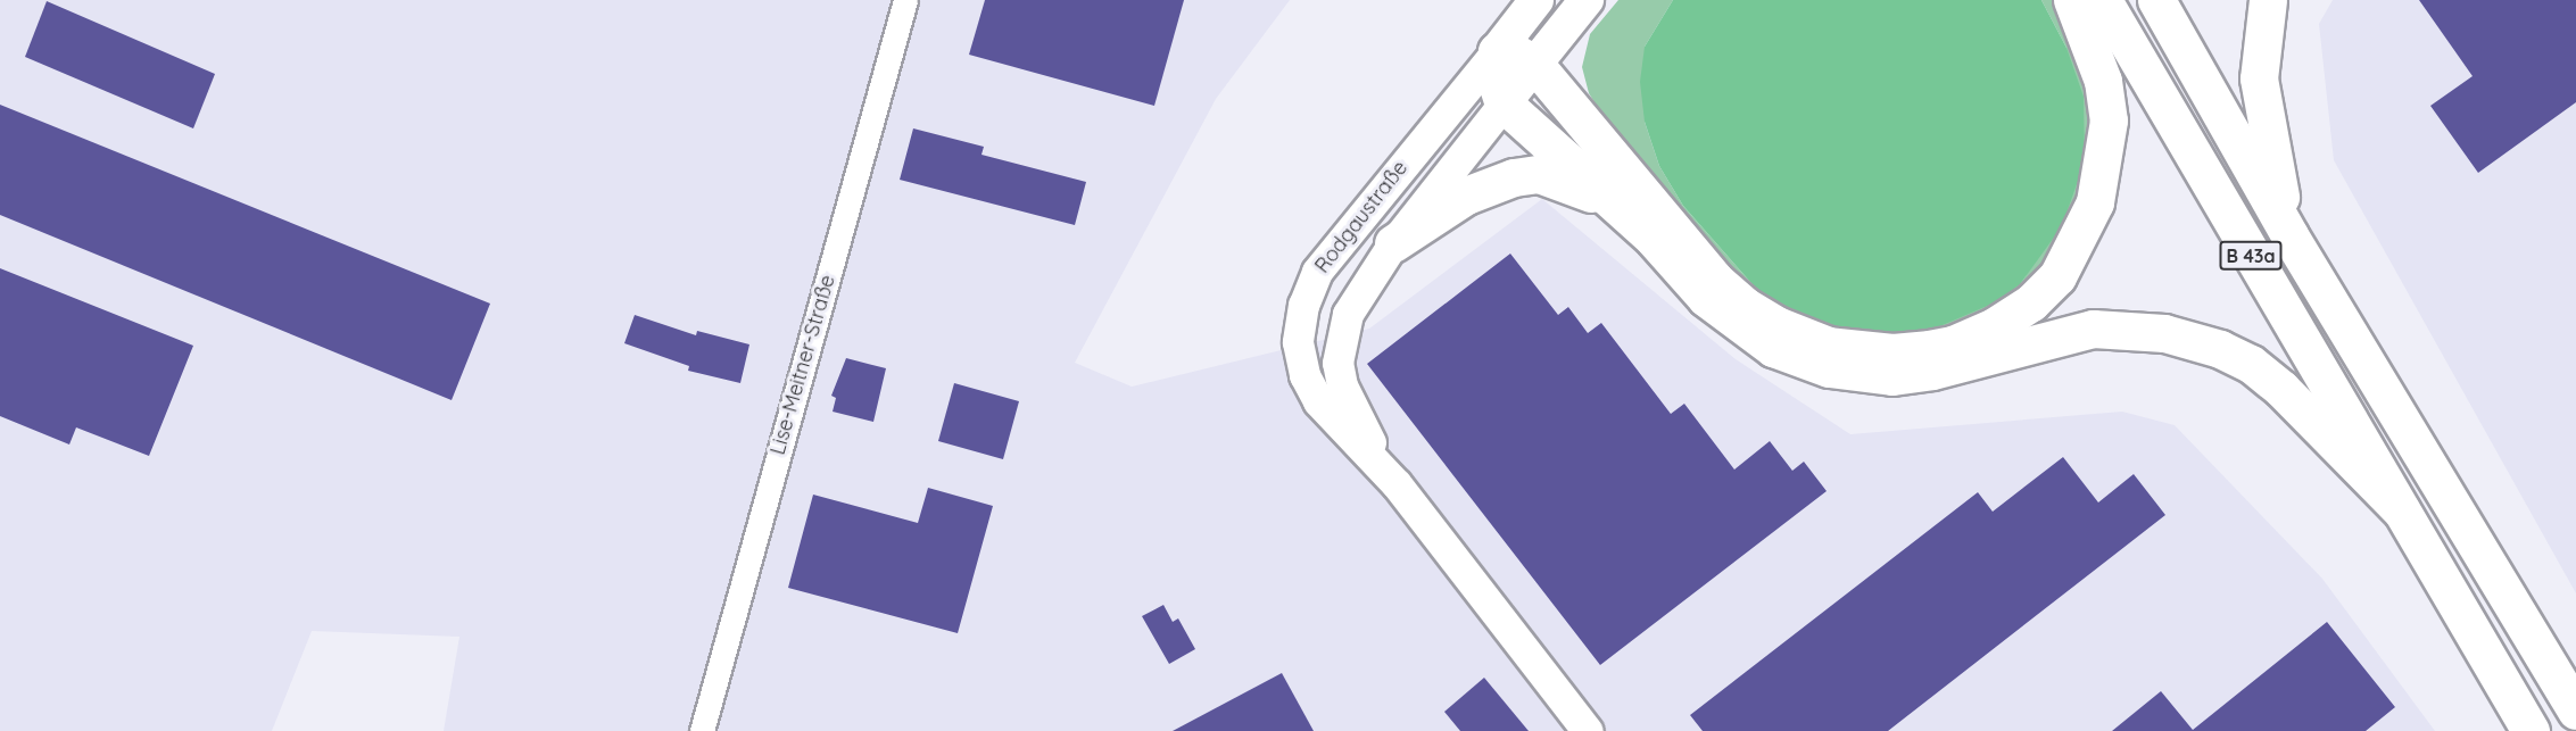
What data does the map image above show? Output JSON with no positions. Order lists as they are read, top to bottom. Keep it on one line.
{"streets":{"highway":["B 43a"],"main road":["Rodgaustraße"],"street":["Lise-Meitner-Straße"]}}
